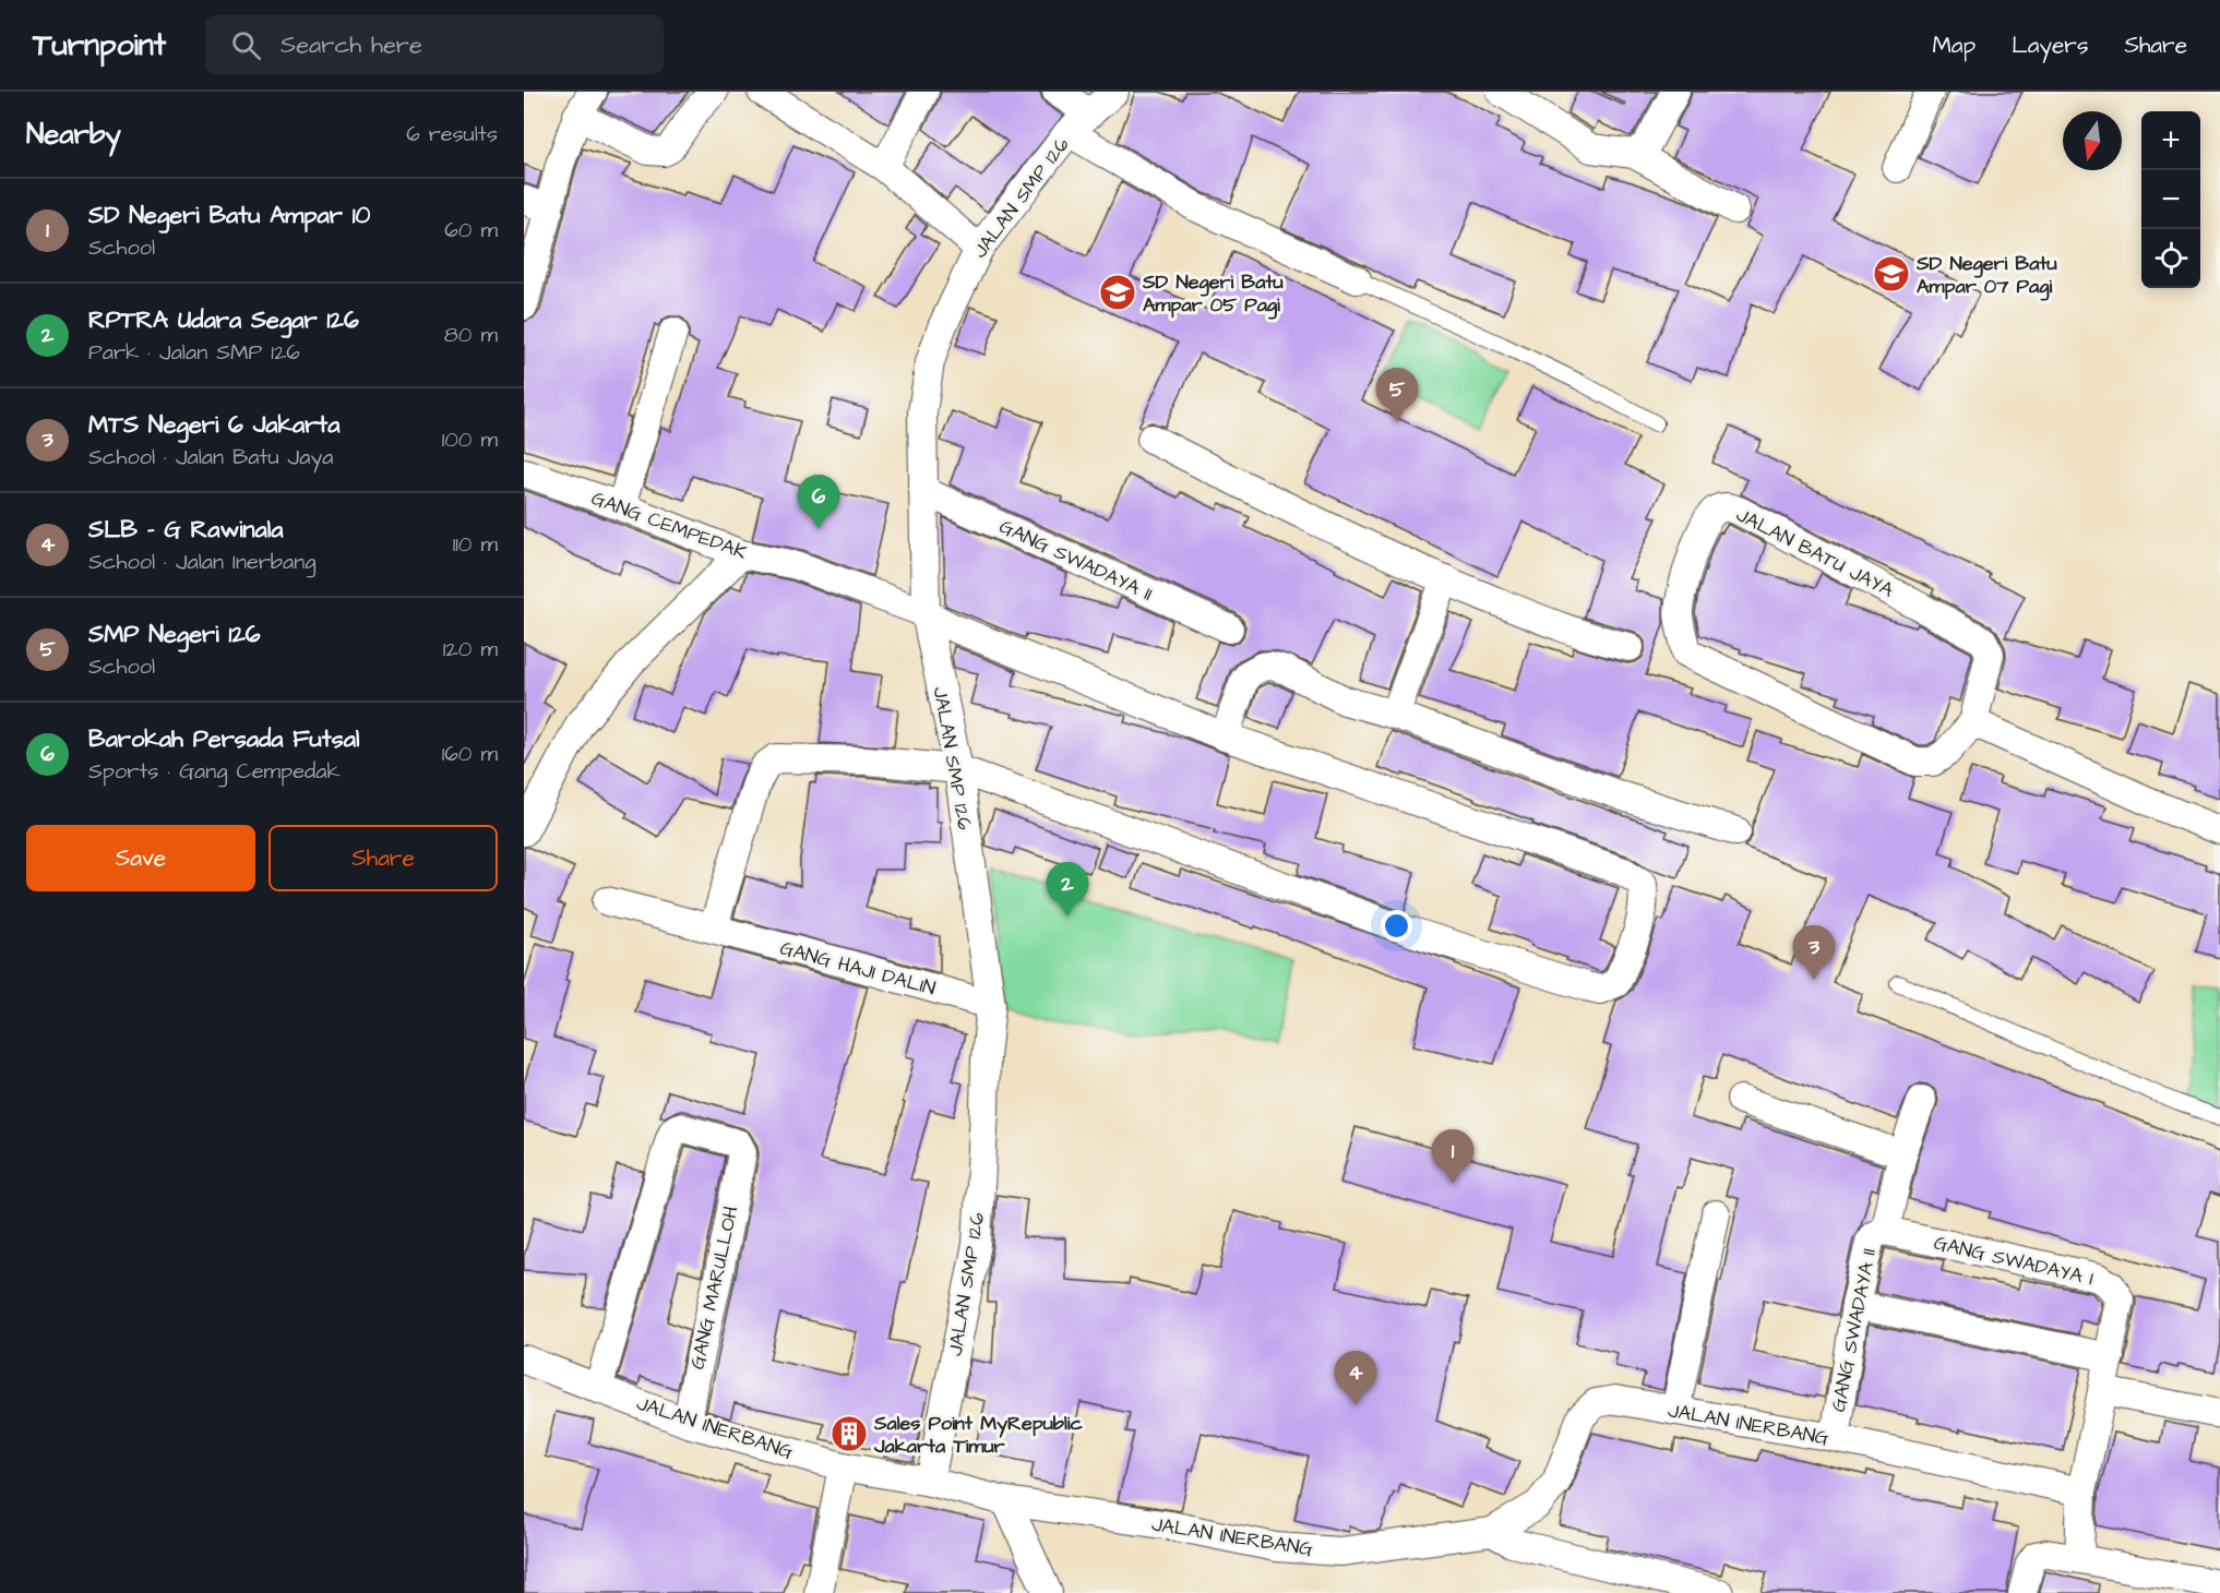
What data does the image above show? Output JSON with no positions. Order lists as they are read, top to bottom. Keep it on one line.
{"streets":{"street":["JALAN SMP 126","GANG CEMPEDAK","JALAN BATU JAYA","GANG SWADAYA II","GANG HAJI DALIN","GANG SWADAYA I","GANG MARULLOH","JALAN INERBANG"]},"crossings":[["JALAN SMP 126","GANG CEMPEDAK"],["JALAN SMP 126","GANG SWADAYA II"],["JALAN SMP 126","GANG HAJI DALIN"],["JALAN SMP 126","JALAN INERBANG"],["GANG SWADAYA II","GANG SWADAYA I"],["GANG SWADAYA II","JALAN INERBANG"],["GANG MARULLOH","JALAN INERBANG"]],"places":{"school or university":["SD Negeri Batu Ampar 07 Pagi","SD Negeri Batu Ampar 05 Pagi"],"building":["Sales Point MyRepublic Jakarta Timur"]},"north":"bottom","page":{"header":"Turnpoint","search":"Search here","nav":["Map","Layers","Share"],"heading":["Nearby","6 results"],"map_buttons":["+","−"],"list":[{"mark":"1","name":"SD Negeri Batu Ampar 10","note":"School","value":"60 m"},{"mark":"2","name":"RPTRA Udara Segar 126","note":"Park · Jalan SMP 126","value":"80 m"},{"mark":"3","name":"MTS Negeri 6 Jakarta","note":"School · Jalan Batu Jaya","value":"100 m"},{"mark":"4","name":"SLB - G Rawinala","note":"School · Jalan Inerbang","value":"110 m"},{"mark":"5","name":"SMP Negeri 126","note":"School","value":"120 m"},{"mark":"6","name":"Barokah Persada Futsal","note":"Sports · Gang Cempedak","value":"160 m"}],"pins":["5","6","2","3","1","4"],"buttons":["Save","Share"]}}
